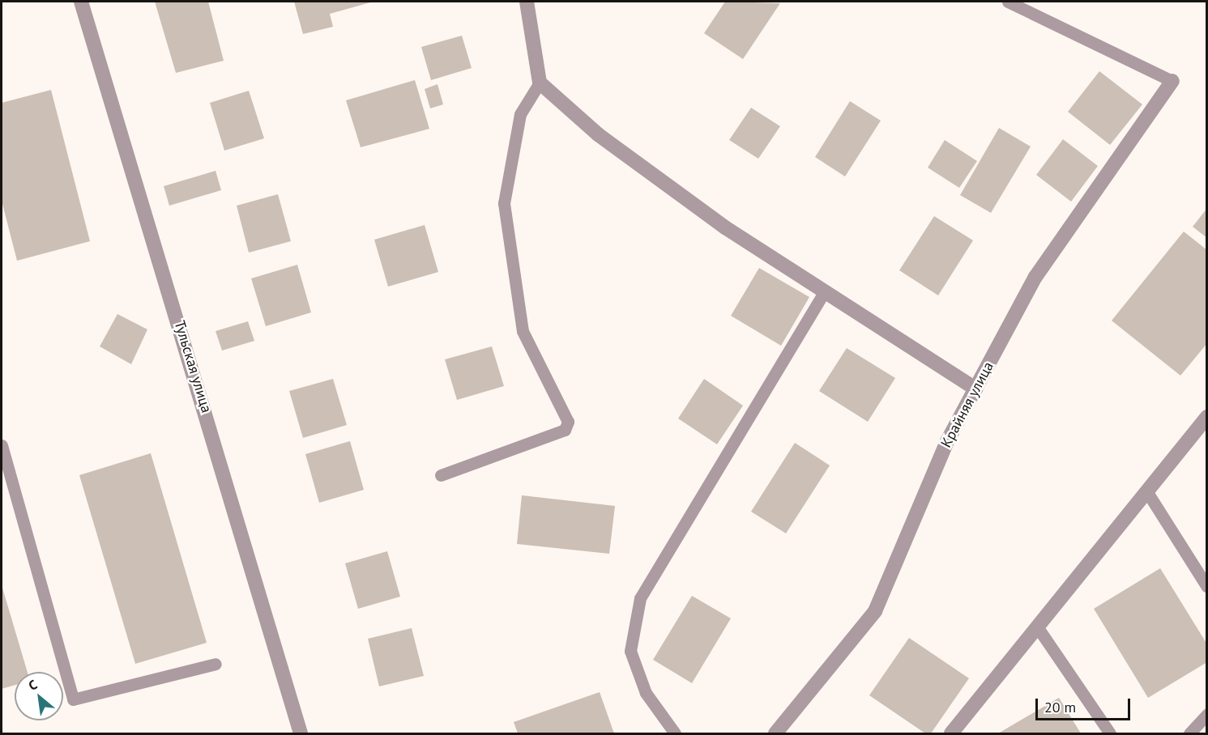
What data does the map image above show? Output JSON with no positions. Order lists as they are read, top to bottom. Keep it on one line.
{"streets":{"street":["Тульская улица","Крайняя улица"]},"scale_bar":"20 m","north":"top left"}
